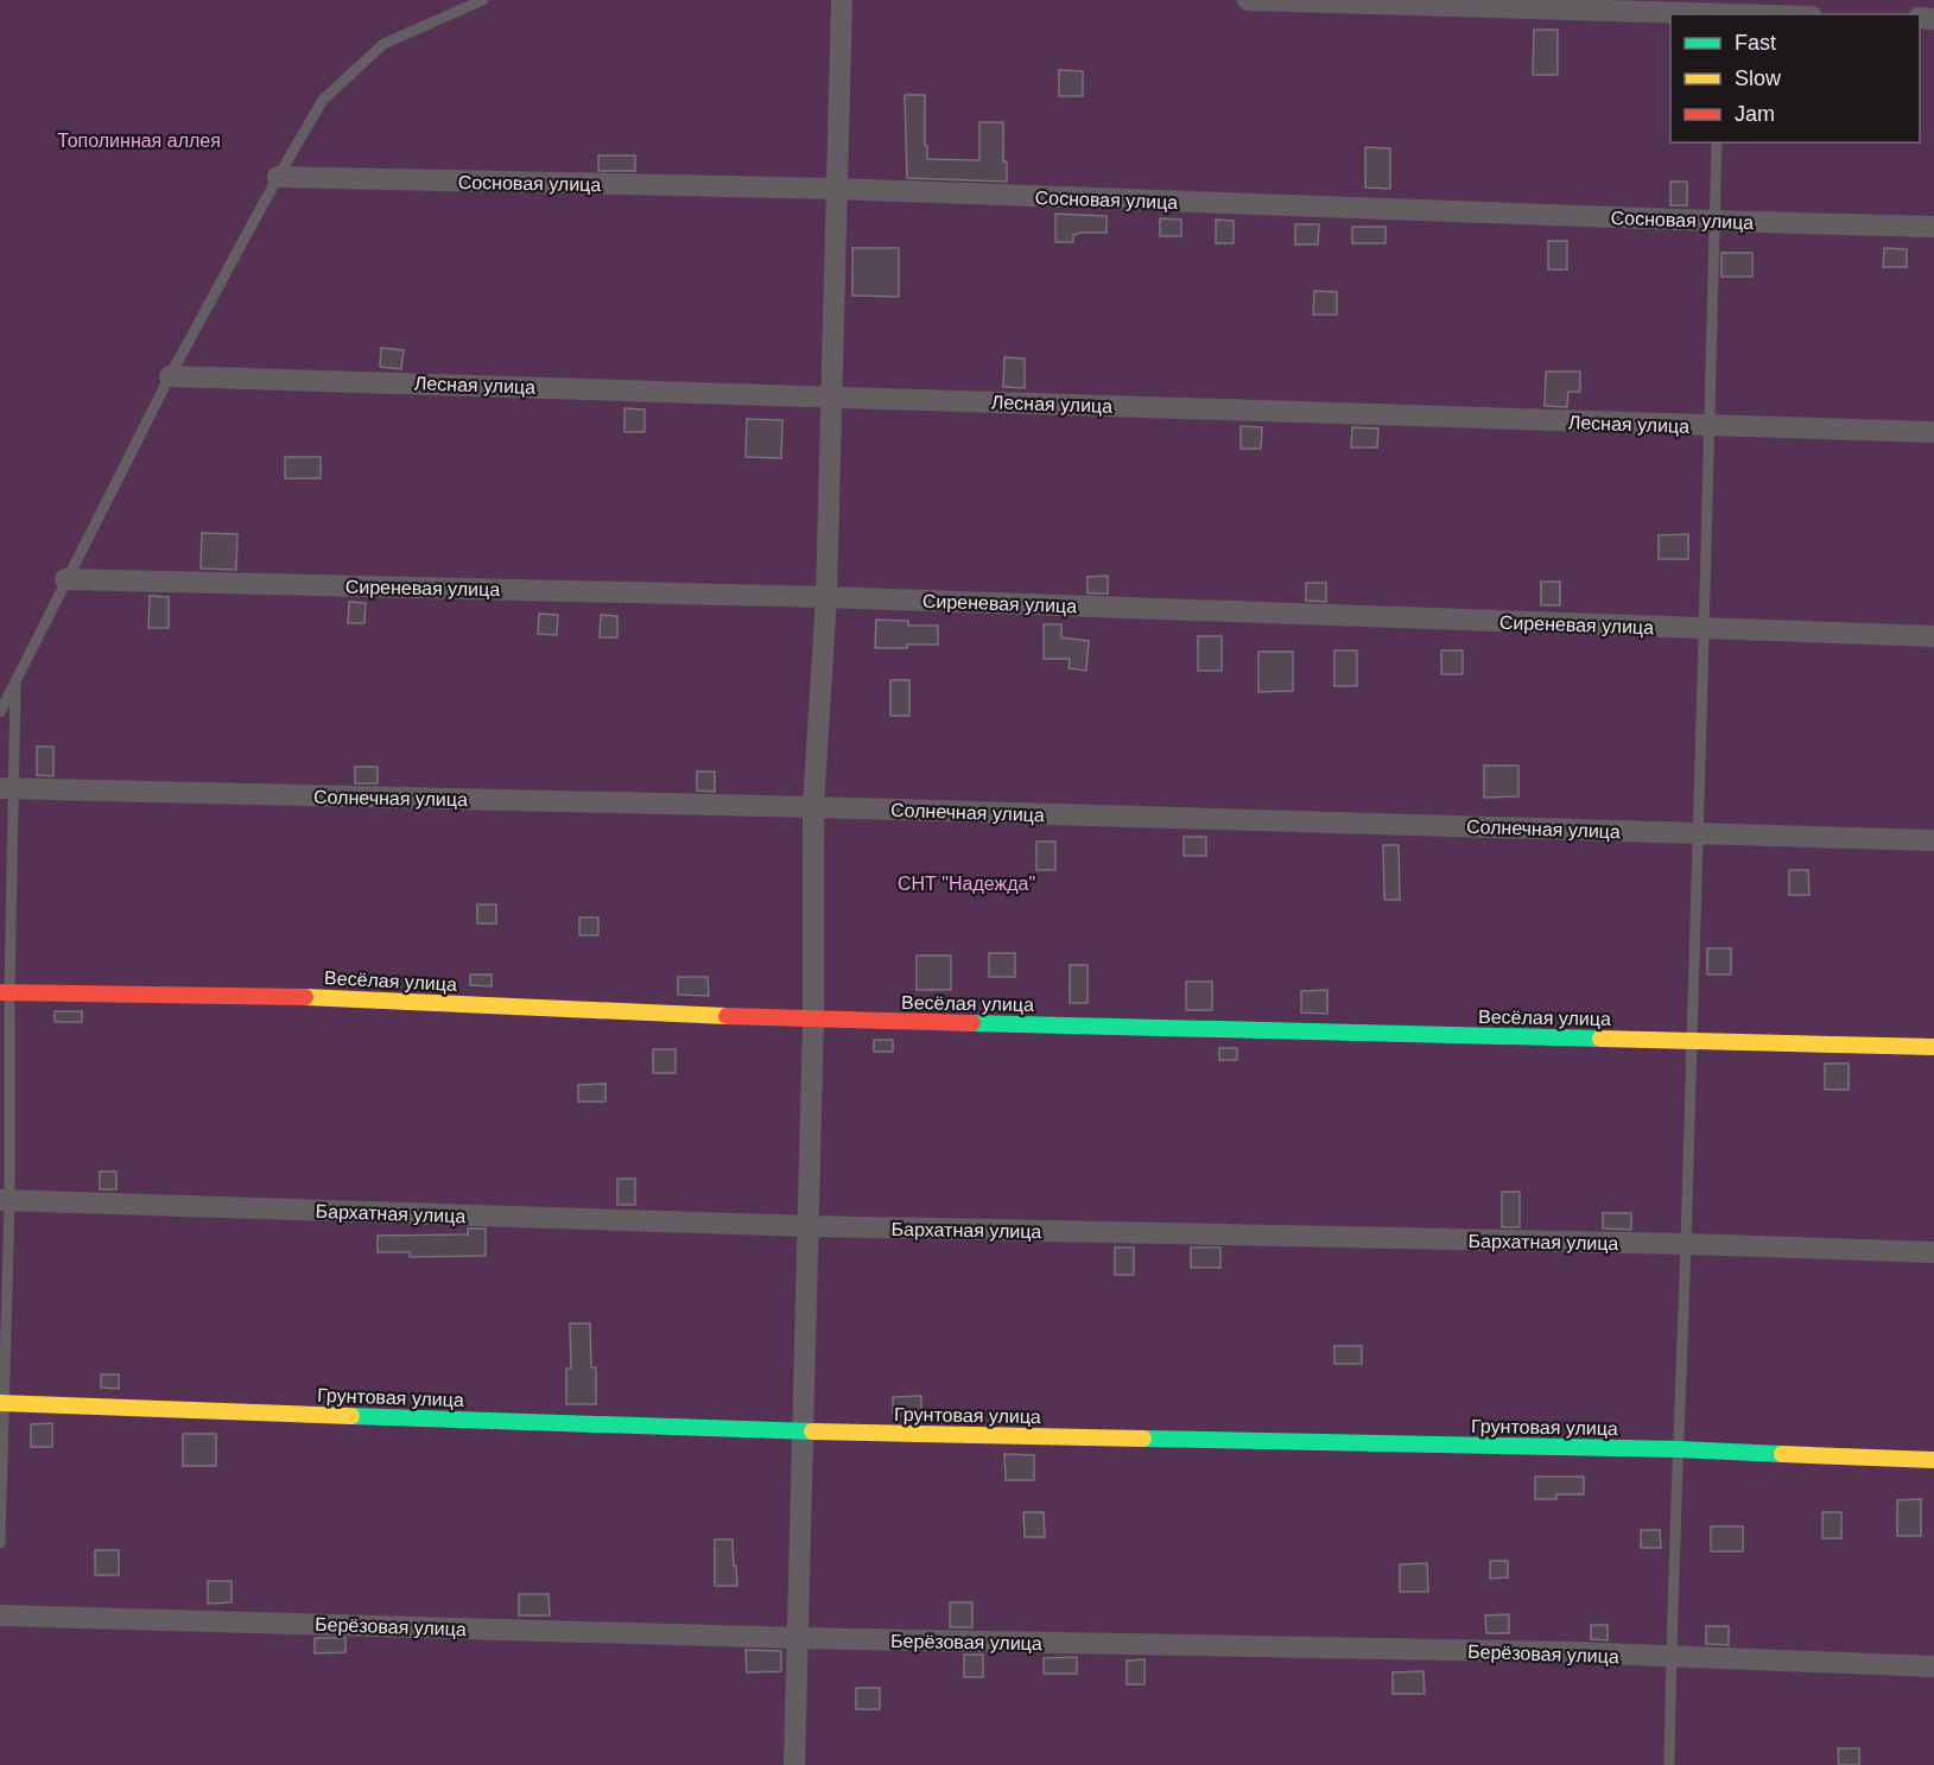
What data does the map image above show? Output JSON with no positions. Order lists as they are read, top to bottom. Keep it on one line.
{"streets":{"street":["Сосновая улица","Лесная улица","Сиреневая улица","Солнечная улица","Весёлая улица","Бархатная улица","Грунтовая улица","Берёзовая улица"]},"parks":["Тополинная аллея","СНТ \"Надежда\""],"legend":["Fast","Slow","Jam"]}
